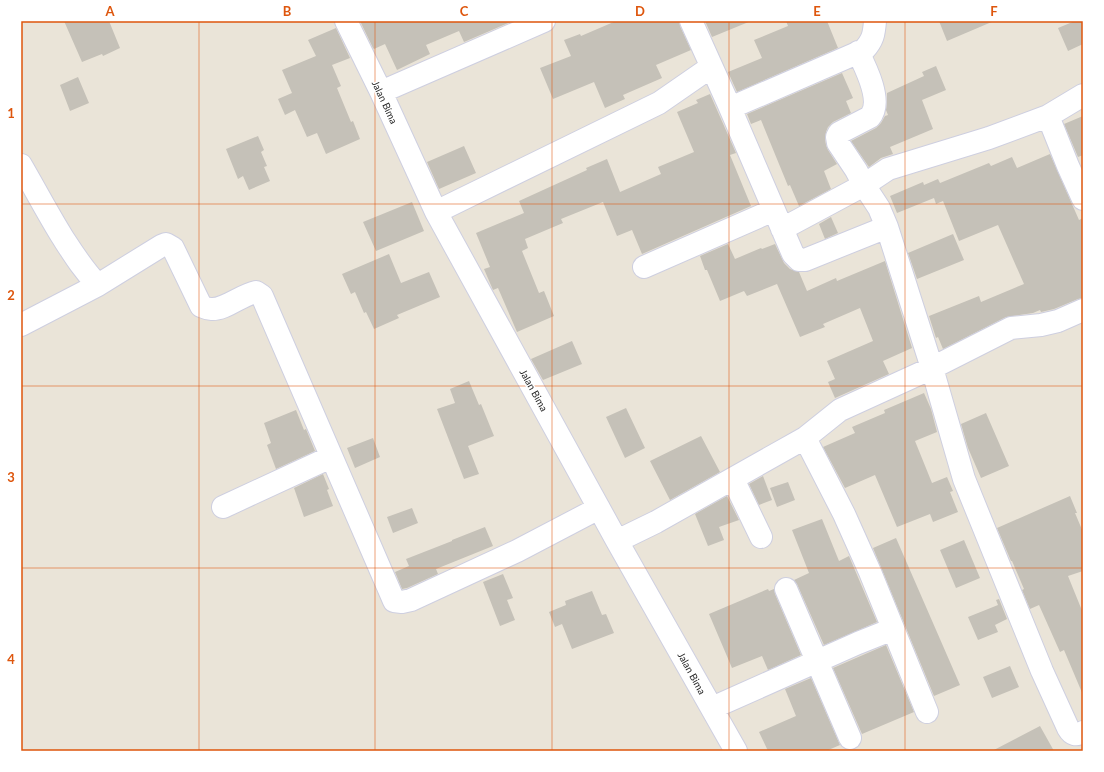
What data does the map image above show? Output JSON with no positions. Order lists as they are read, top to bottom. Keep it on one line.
{"streets":{"street":["Jalan Bima"]},"grid":{"columns":["A","B","C","D","E","F"],"rows":["1","2","3","4"]}}
